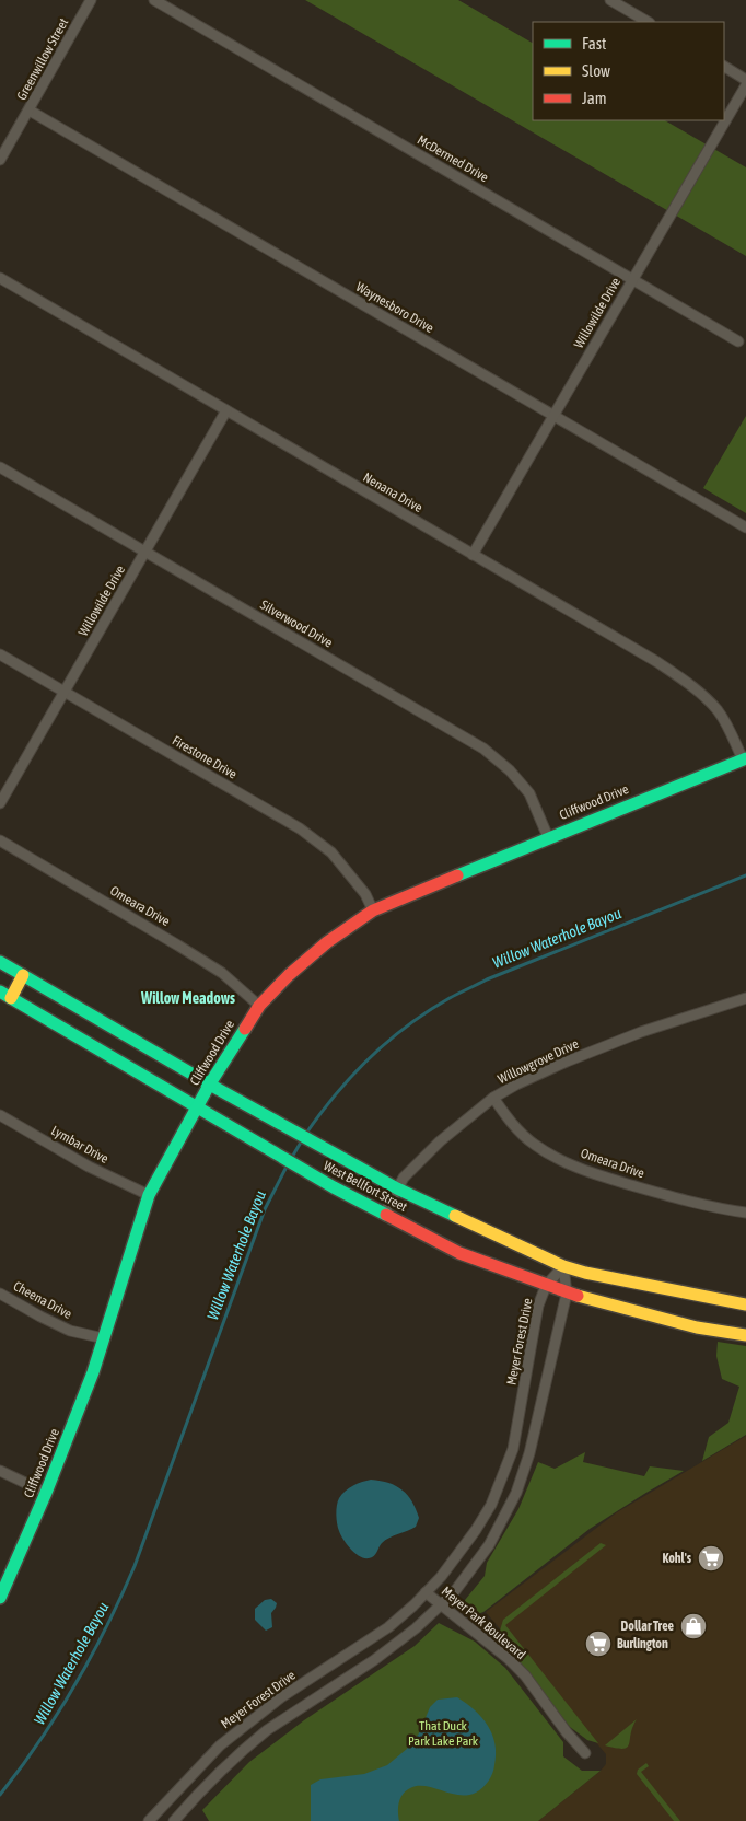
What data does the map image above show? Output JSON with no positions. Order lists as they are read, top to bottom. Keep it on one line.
{"streets":{"main road":["Cliffwood Drive","West Bellfort Street"],"street":["Greenwillow Street","McDermed Drive","Waynesboro Drive","Willowilde Drive","Nenana Drive","Silverwood Drive","Firestone Drive","Omeara Drive","Willowgrove Drive","Lymbar Drive","Cheena Drive","Meyer Forest Drive","Meyer Park Boulevard"]},"crossings":[["Greenwillow Street","Waynesboro Drive"],["McDermed Drive","Willowilde Drive"],["Waynesboro Drive","Willowilde Drive"],["Willowilde Drive","Nenana Drive"],["Willowilde Drive","Silverwood Drive"],["Willowilde Drive","Firestone Drive"],["Nenana Drive","Cliffwood Drive"],["Silverwood Drive","Cliffwood Drive"],["Firestone Drive","Cliffwood Drive"],["Cliffwood Drive","Omeara Drive"],["Cliffwood Drive","Lymbar Drive"],["Cliffwood Drive","West Bellfort Street"],["Cliffwood Drive","Cheena Drive"],["Omeara Drive","Willowgrove Drive"],["Willowgrove Drive","West Bellfort Street"],["West Bellfort Street","Meyer Forest Drive"],["Meyer Forest Drive","Meyer Park Boulevard"]],"districts":["Willow Meadows"],"water":["Willow Waterhole Bayou"],"parks":["That Duck Park Lake Park"],"places":{"supermarket":["Kohl's","Burlington"],"shop":["Dollar Tree"]},"legend":["Fast","Slow","Jam"]}
